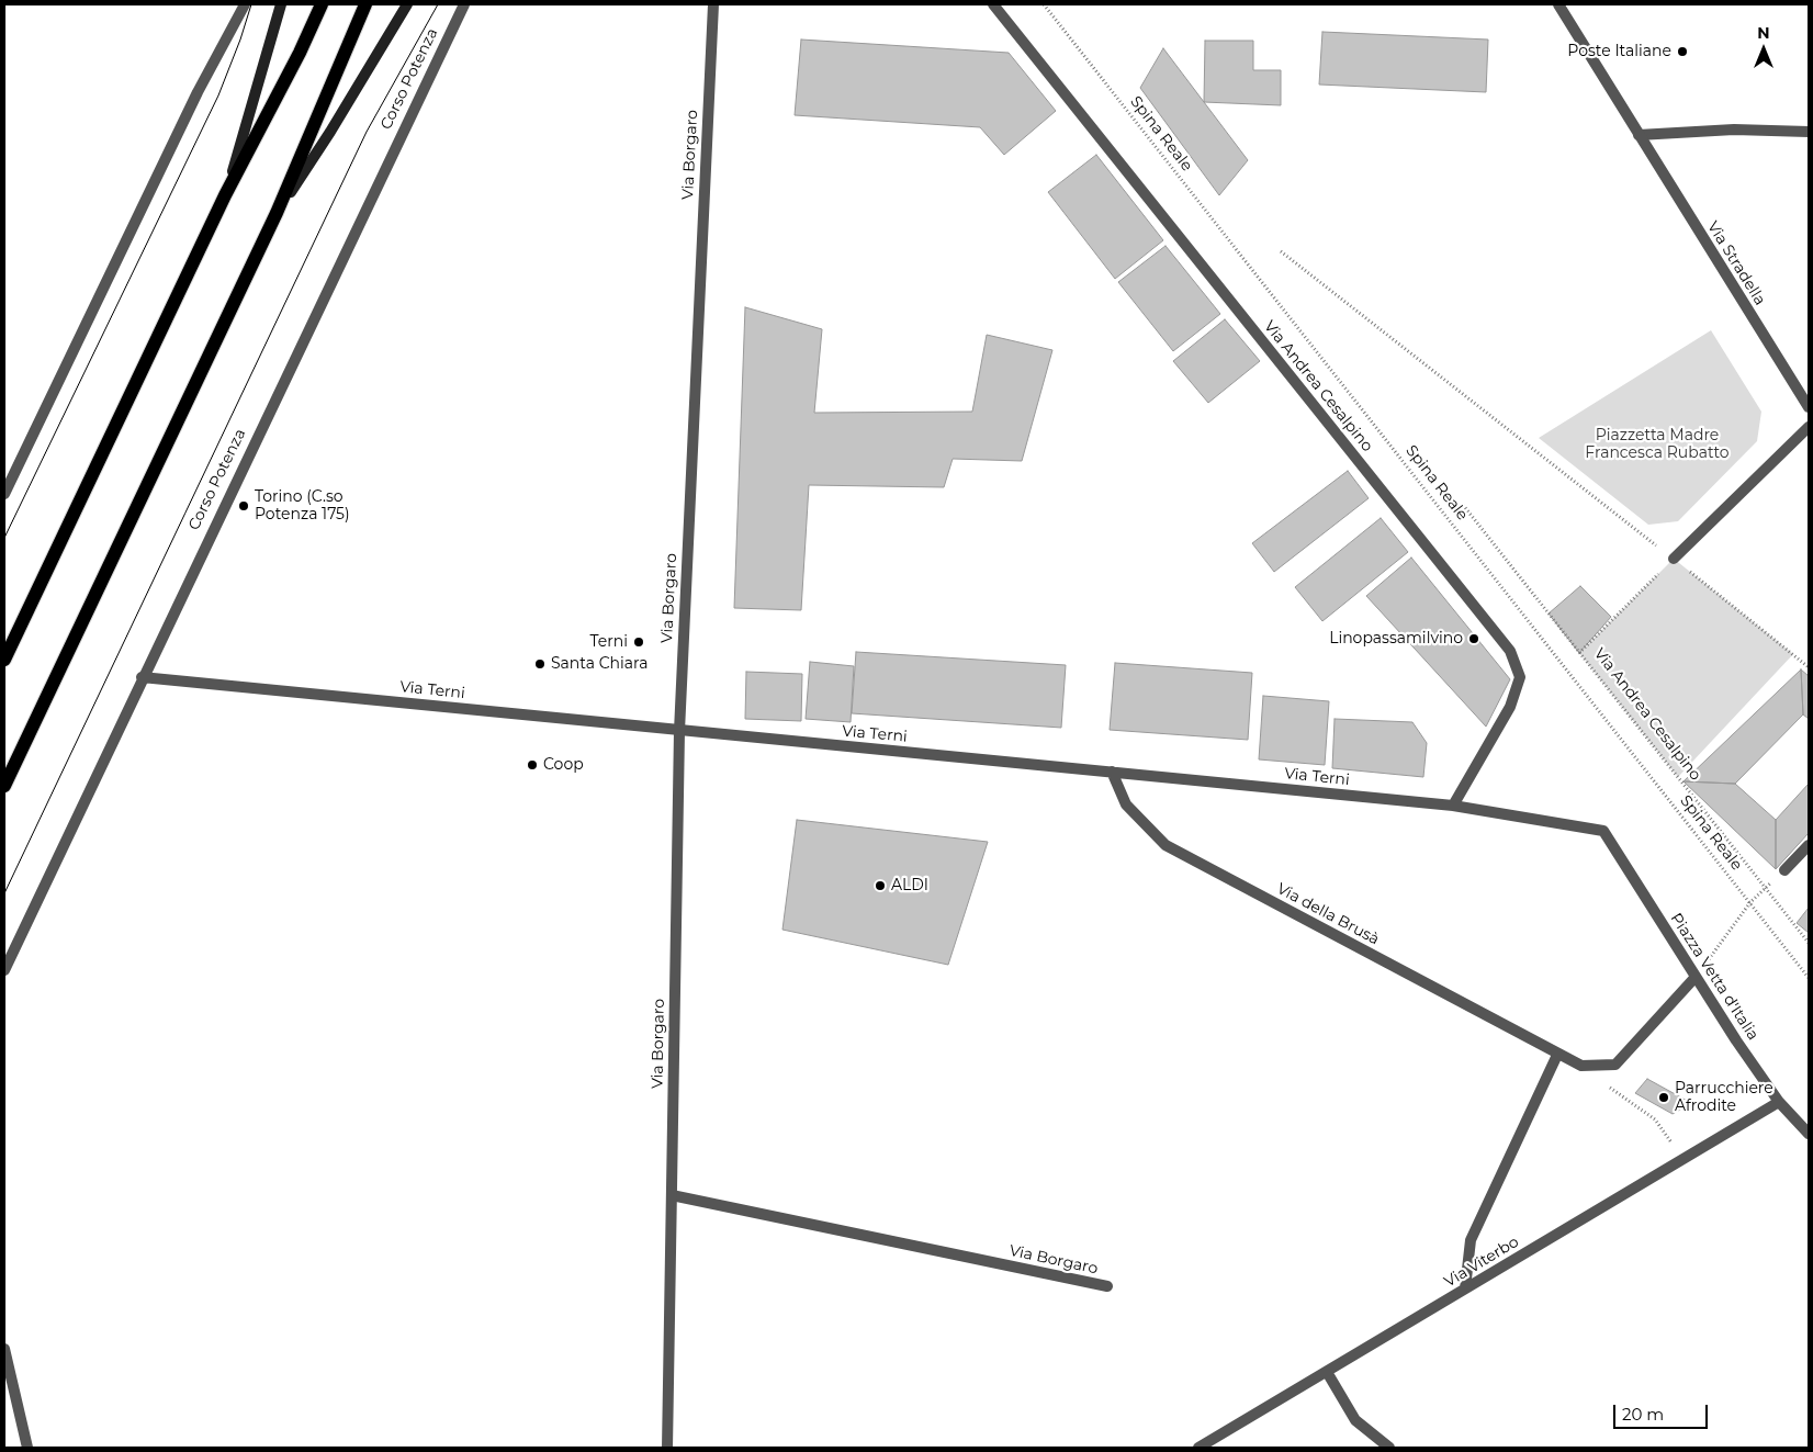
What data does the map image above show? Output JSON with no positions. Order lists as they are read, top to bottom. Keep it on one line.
{"streets":{"street":["Corso Potenza","Via Borgaro","Via Stradella","Via Andrea Cesalpino","Via Terni","Via della Brusà","Piazza Vetta d'Italia","Via Viterbo"],"path":["Spina Reale"]},"crossings":[["Corso Potenza","Via Terni"],["Via Borgaro","Via Terni"],["Via Andrea Cesalpino","Via Terni"],["Via Terni","Via della Brusà"],["Via Terni","Piazza Vetta d'Italia"],["Via della Brusà","Piazza Vetta d'Italia"],["Piazza Vetta d'Italia","Via Viterbo"]],"parks":["Piazzetta Madre Francesca Rubatto"],"places":["Poste Italiane","Torino (C.so Potenza 175)","Linopassamilvino","Terni","Santa Chiara","Coop","ALDI","Parrucchiere Afrodite"],"scale_bar":"20 m","north":"top"}
